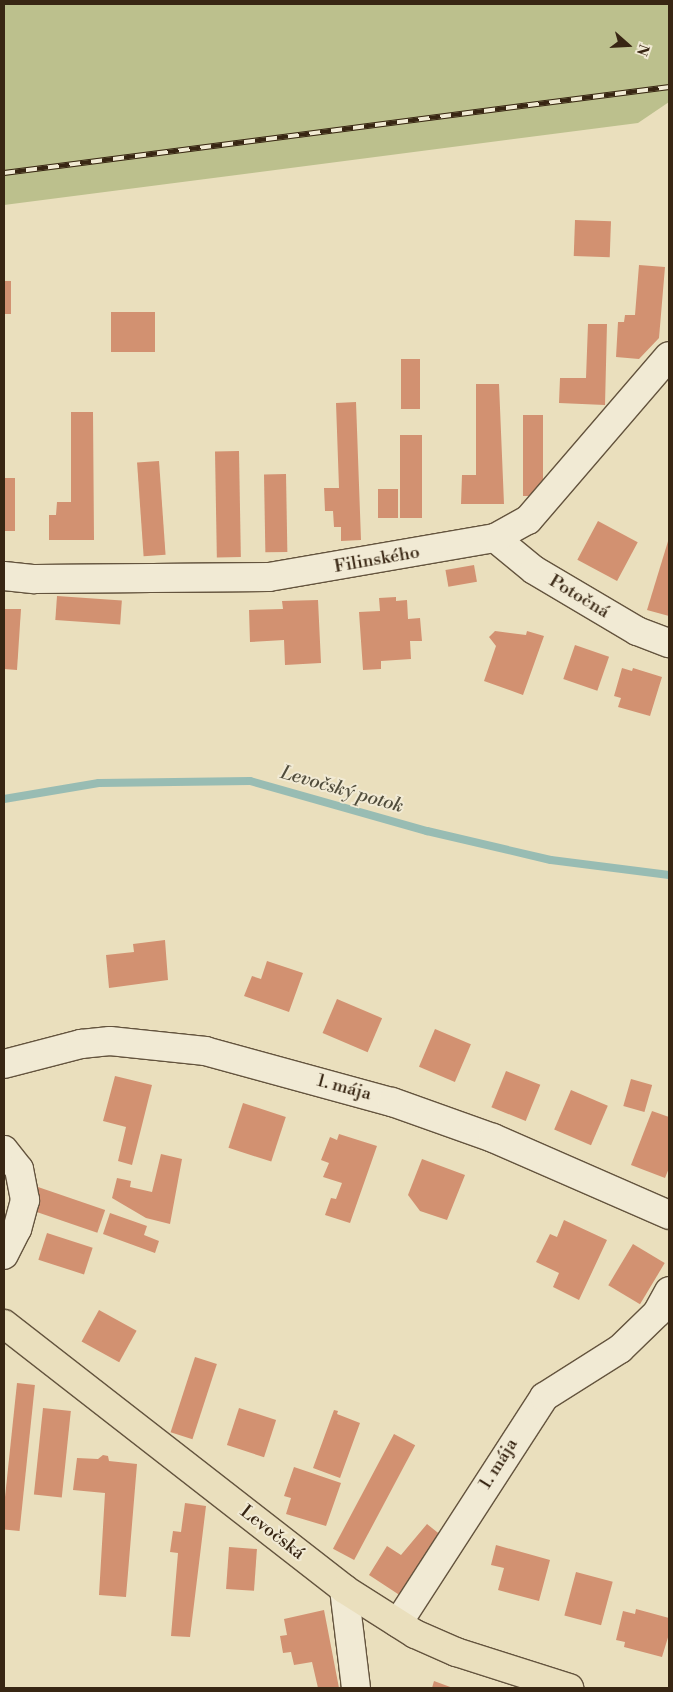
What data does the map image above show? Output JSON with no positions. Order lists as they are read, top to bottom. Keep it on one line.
{"streets":{"main road":["Levočská"],"street":["Filinského","Potočná","1. mája"]},"crossings":[["Filinského","Potočná"],["1. mája","Levočská"]],"water":["Levočský potok"],"north":"right"}
